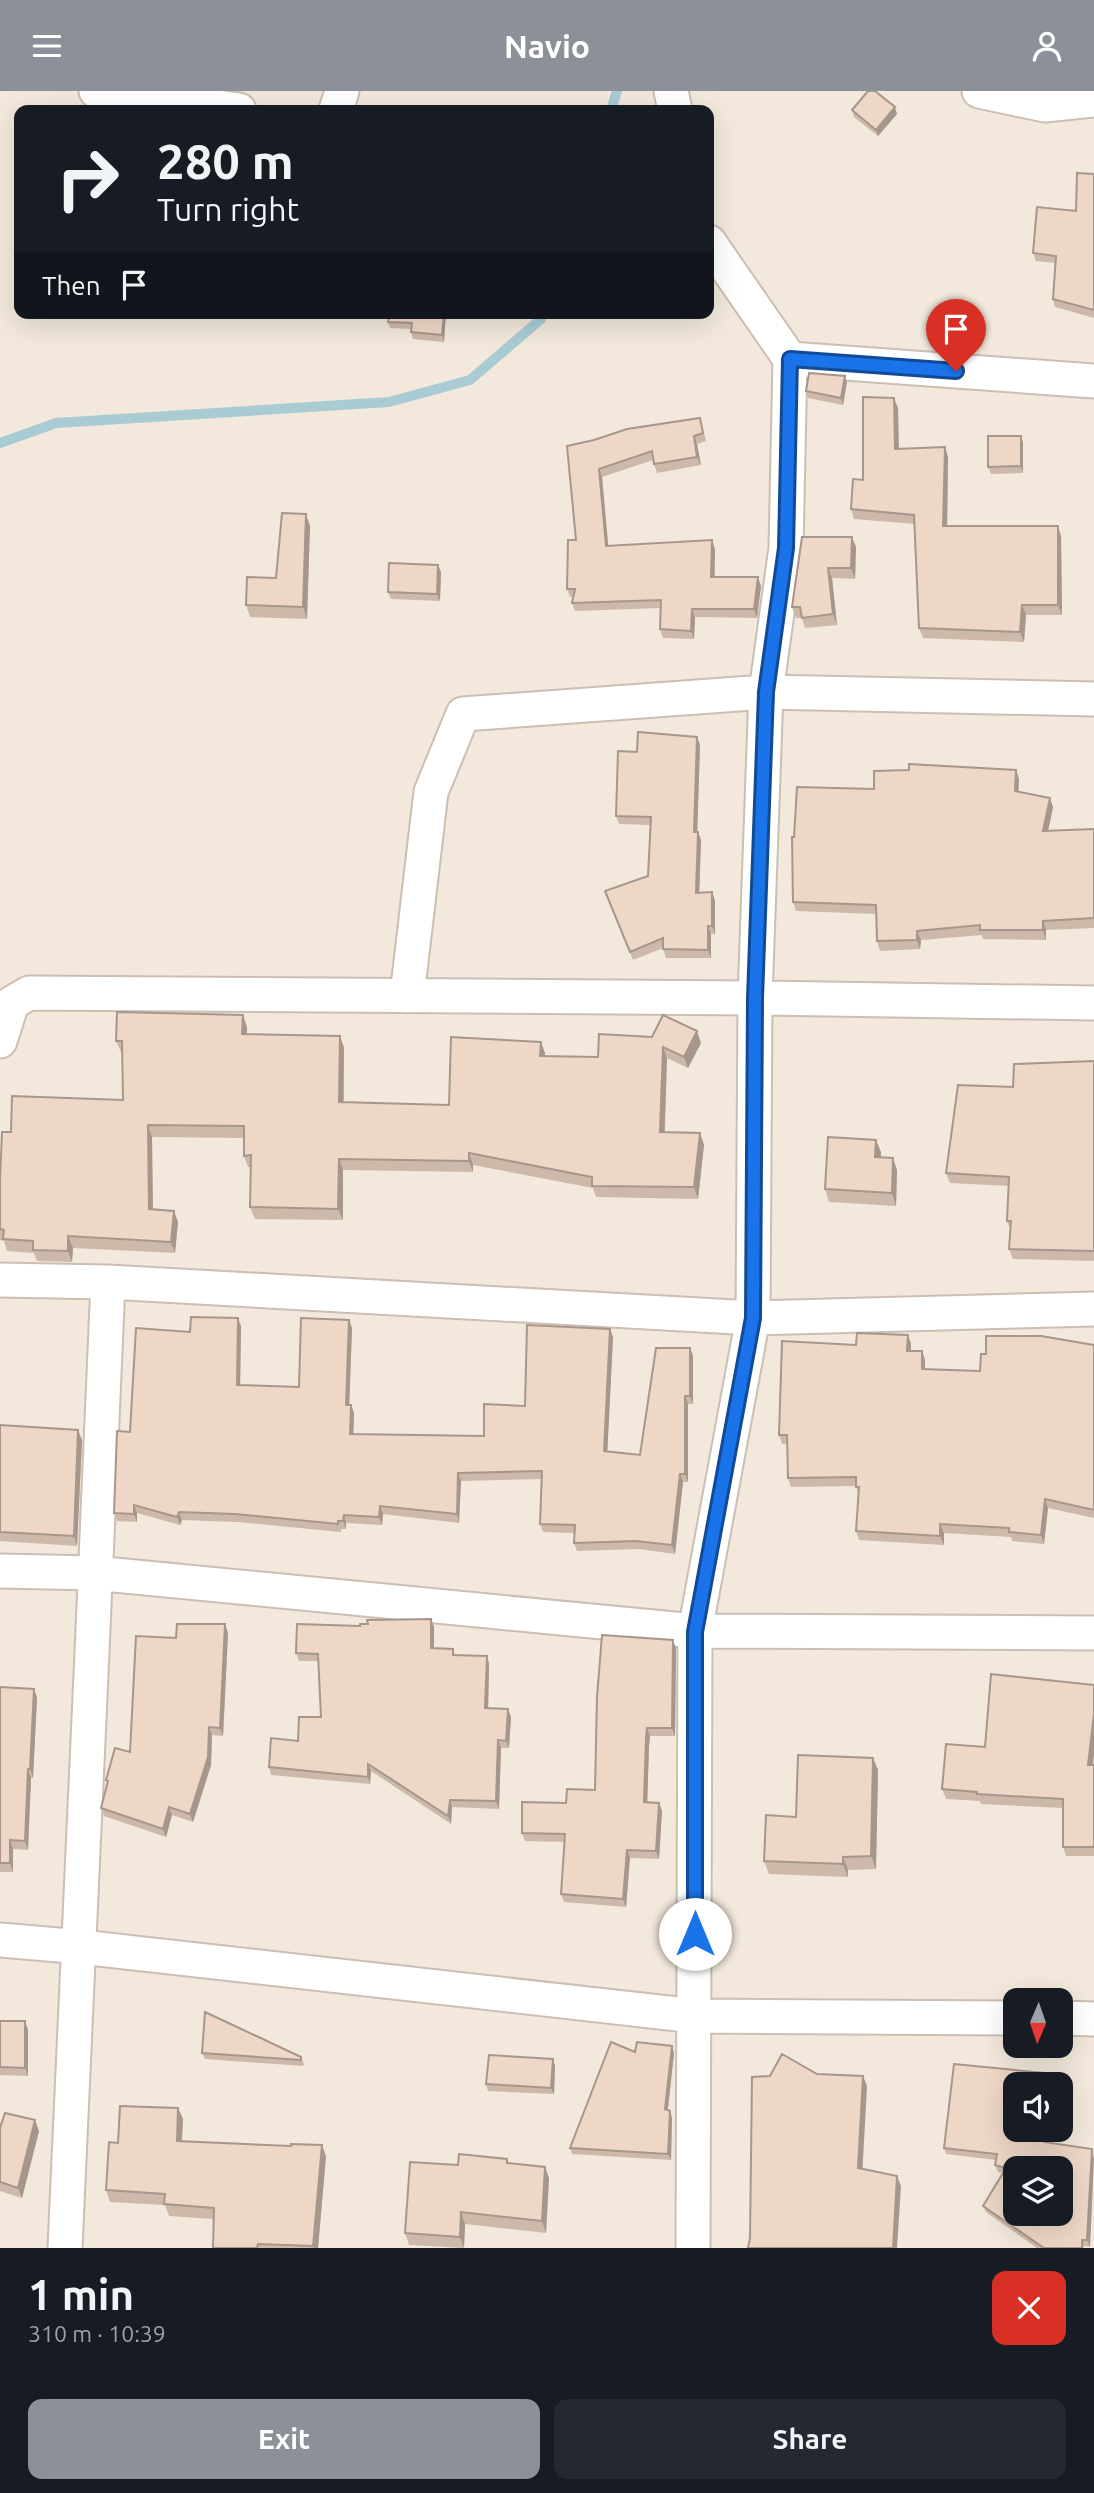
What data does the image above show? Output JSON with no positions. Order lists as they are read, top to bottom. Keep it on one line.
{"north":"bottom","page":{"header":"Navio","turn":["280 m","Turn right"],"then":"Then","heading":["1 min","310 m · 10:39"],"buttons":["Exit","Share"]}}
